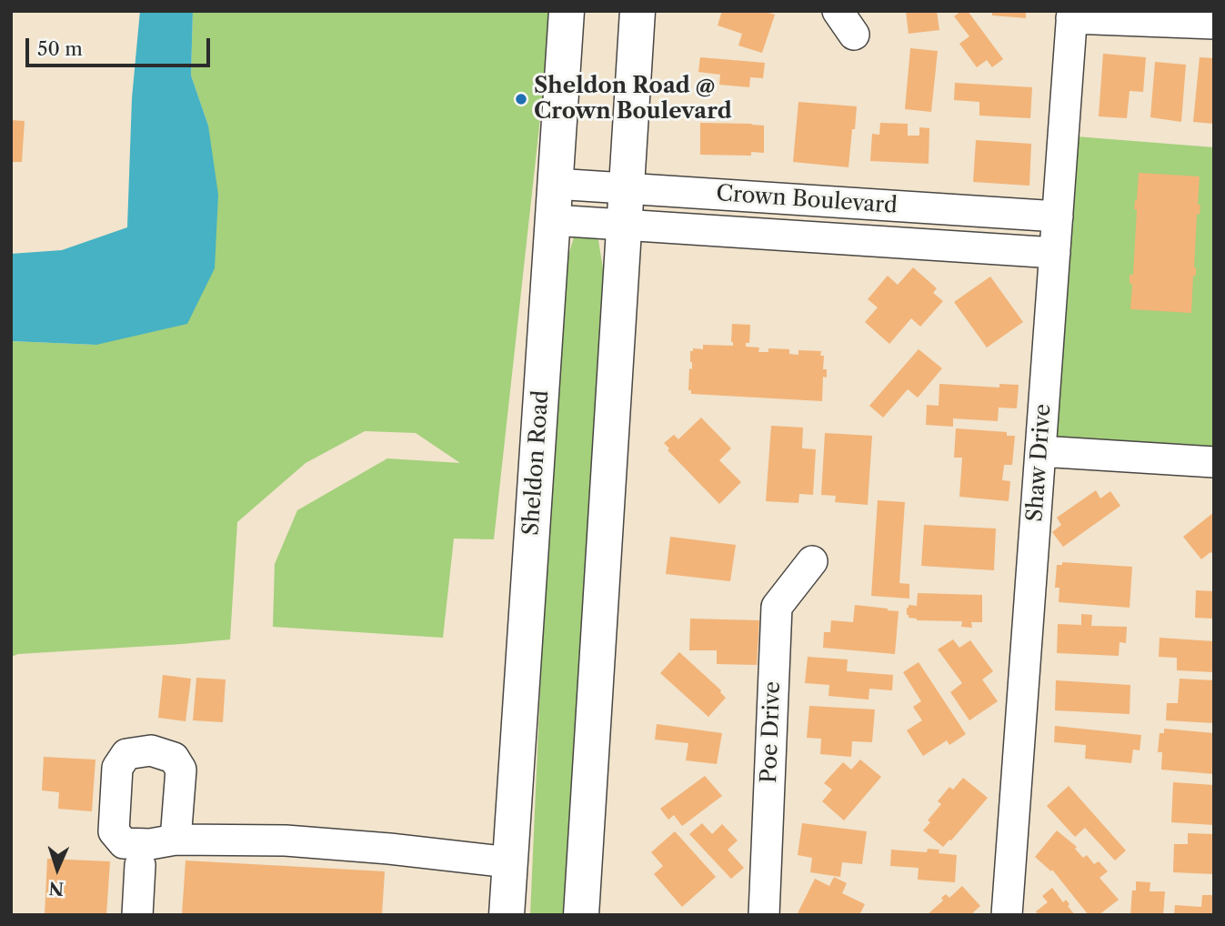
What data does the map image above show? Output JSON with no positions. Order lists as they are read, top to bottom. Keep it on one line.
{"streets":{"main road":["Sheldon Road"],"street":["Crown Boulevard","Shaw Drive","Poe Drive"]},"crossings":[["Crown Boulevard","Sheldon Road"],["Crown Boulevard","Shaw Drive"]],"places":["Sheldon Road @ Crown Boulevard"],"scale_bar":"50 m","north":"bottom"}
